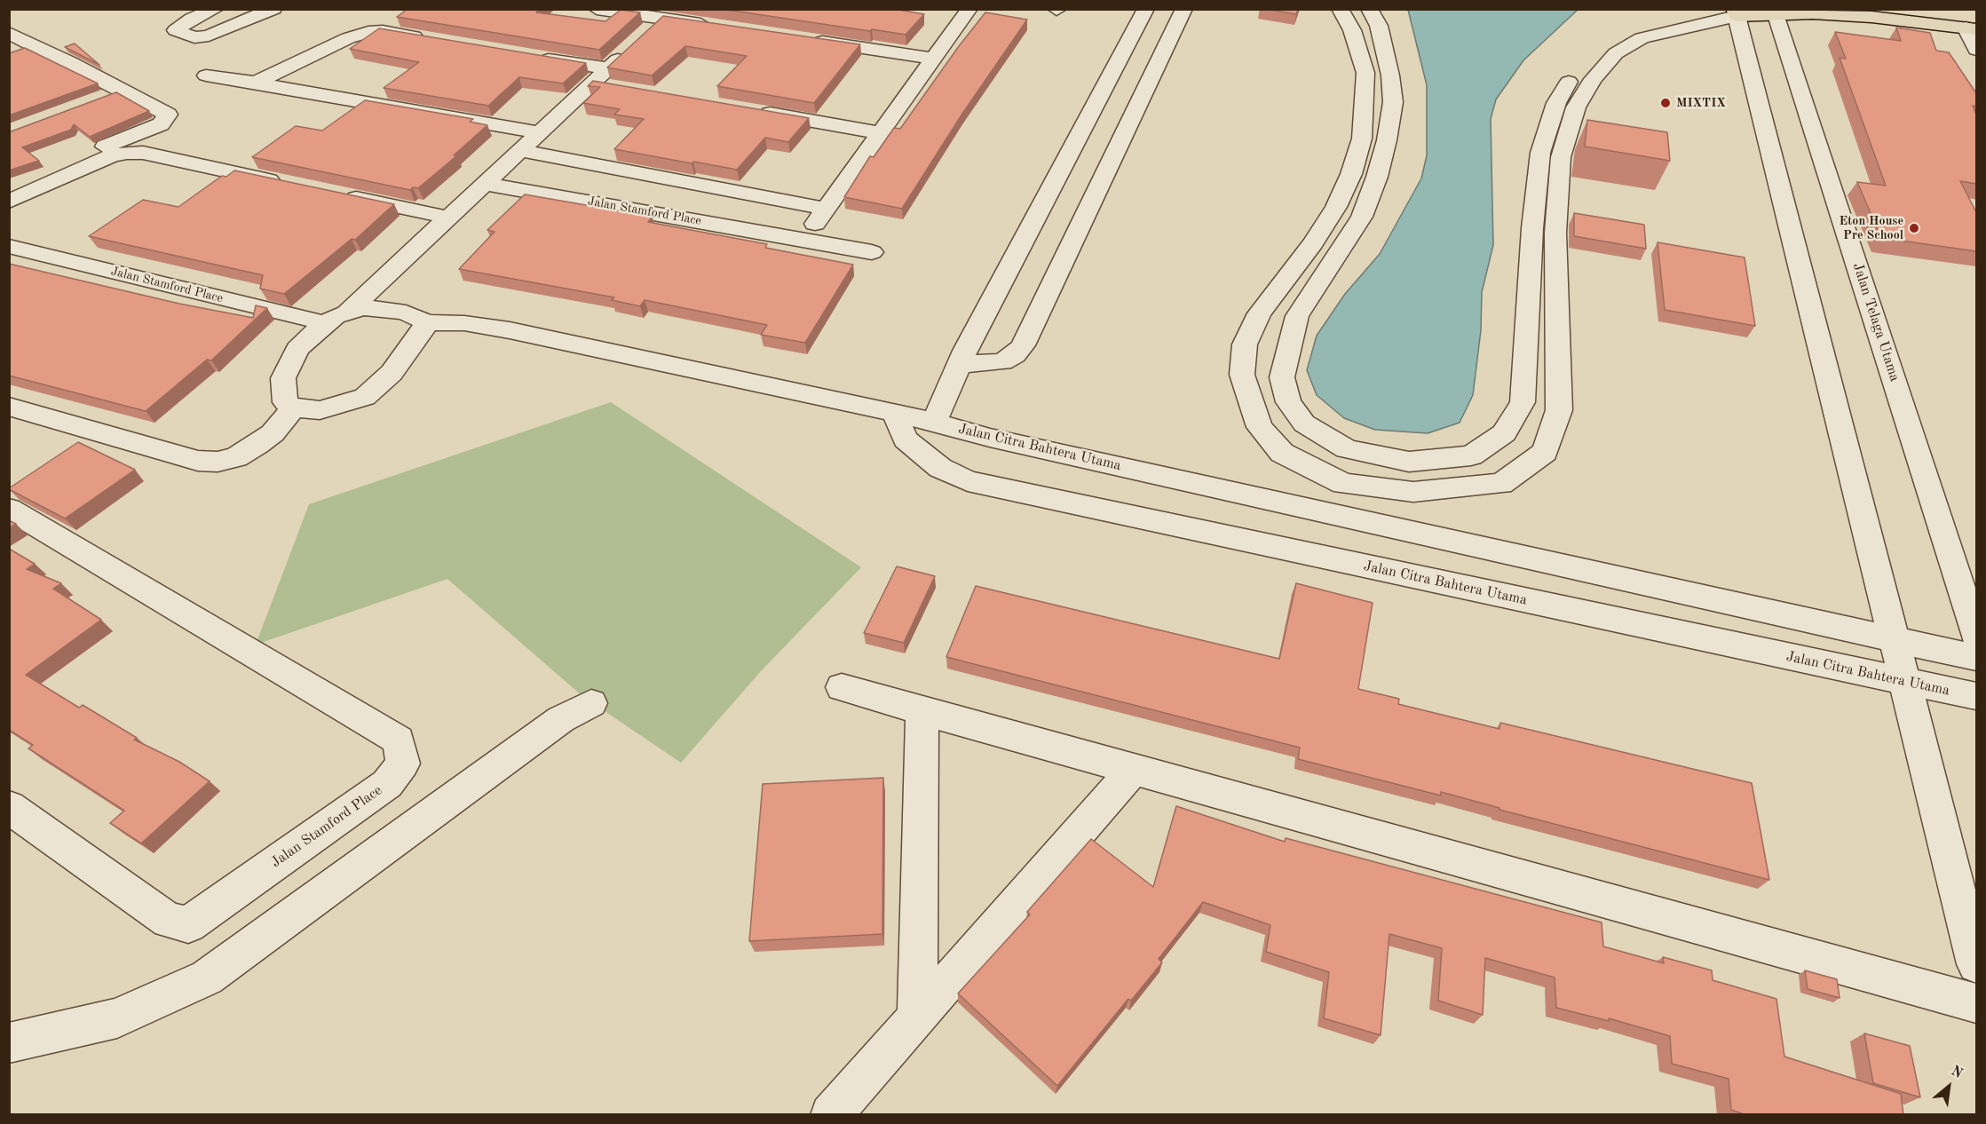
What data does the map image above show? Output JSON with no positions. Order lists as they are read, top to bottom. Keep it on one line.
{"streets":{"street":["Jalan Stamford Place","Jalan Telaga Utama","Jalan Citra Bahtera Utama"]},"places":["MIXTIX","Eton House Pre School"],"north":"top right"}
